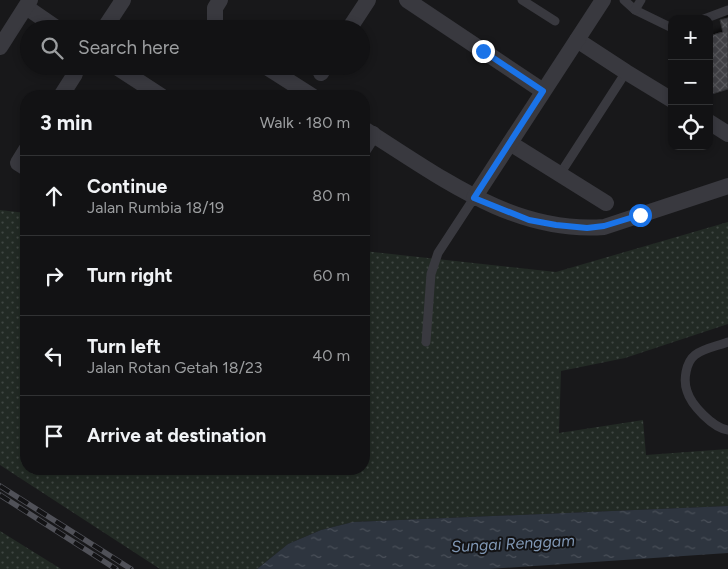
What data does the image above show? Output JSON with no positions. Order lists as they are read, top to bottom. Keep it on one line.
{"water":["Sungai Renggam"],"page":{"map_buttons":["+","−"],"search":"Search here","heading":["3 min","Walk · 180 m"],"list":[["Continue","Jalan Rumbia 18/19","80 m"],["Turn right","60 m"],["Turn left","Jalan Rotan Getah 18/23","40 m"],"Arrive at destination"]}}
